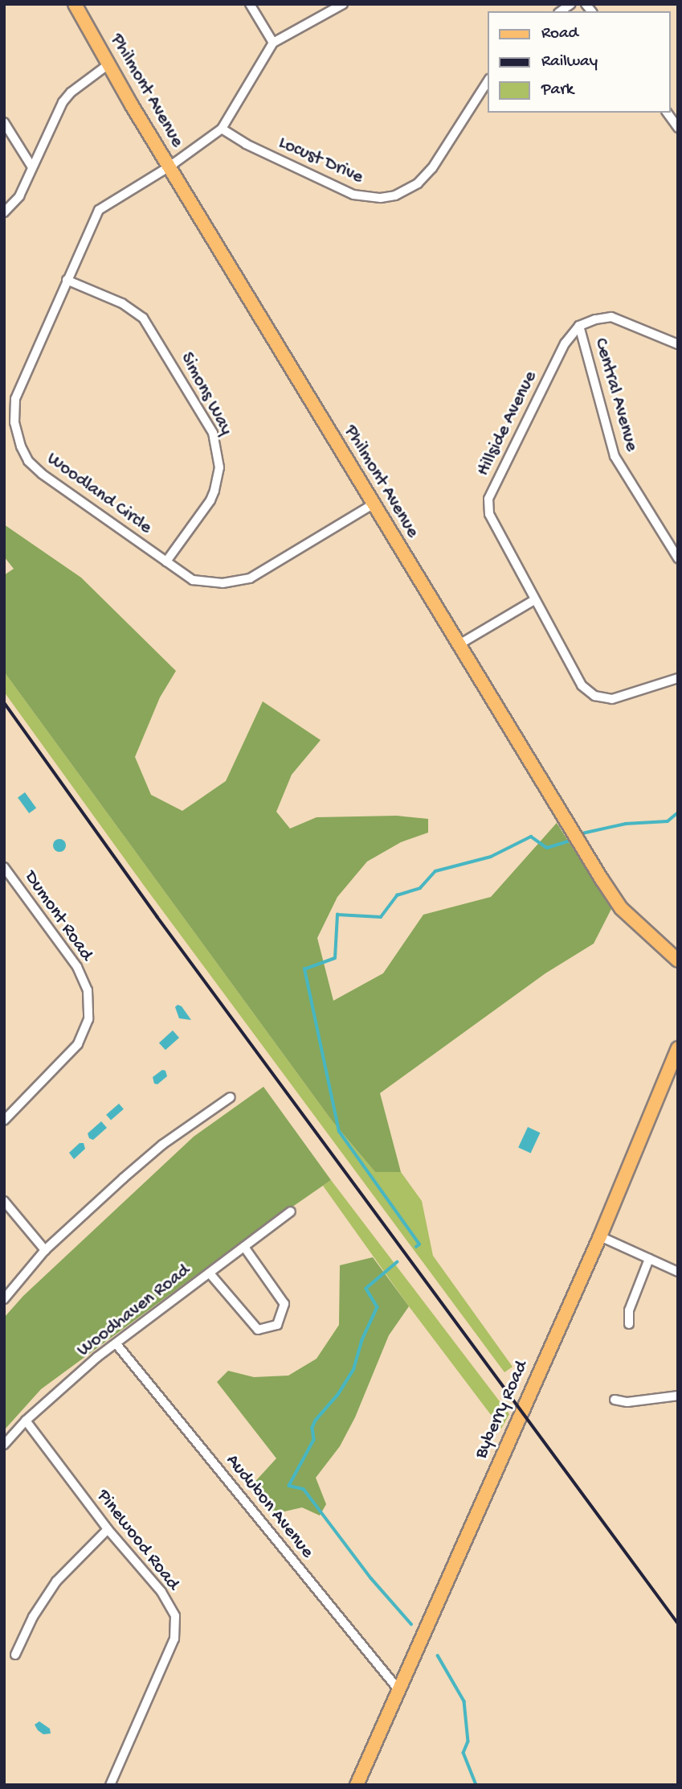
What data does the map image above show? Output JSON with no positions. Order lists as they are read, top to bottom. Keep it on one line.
{"streets":{"main road":["Philmont Avenue","Byberry Road"],"street":["Locust Drive","Simons Way","Central Avenue","Hillside Avenue","Woodland Circle","Dumont Road","Woodhaven Road","Audubon Avenue","Pinewood Road"]},"crossings":[["Philmont Avenue","Woodland Circle"],["Locust Drive","Woodland Circle"],["Simons Way","Woodland Circle"],["Central Avenue","Hillside Avenue"],["Woodhaven Road","Audubon Avenue"],["Woodhaven Road","Pinewood Road"],["Byberry Road","Audubon Avenue"]],"legend":["Road","Railway","Park"]}
